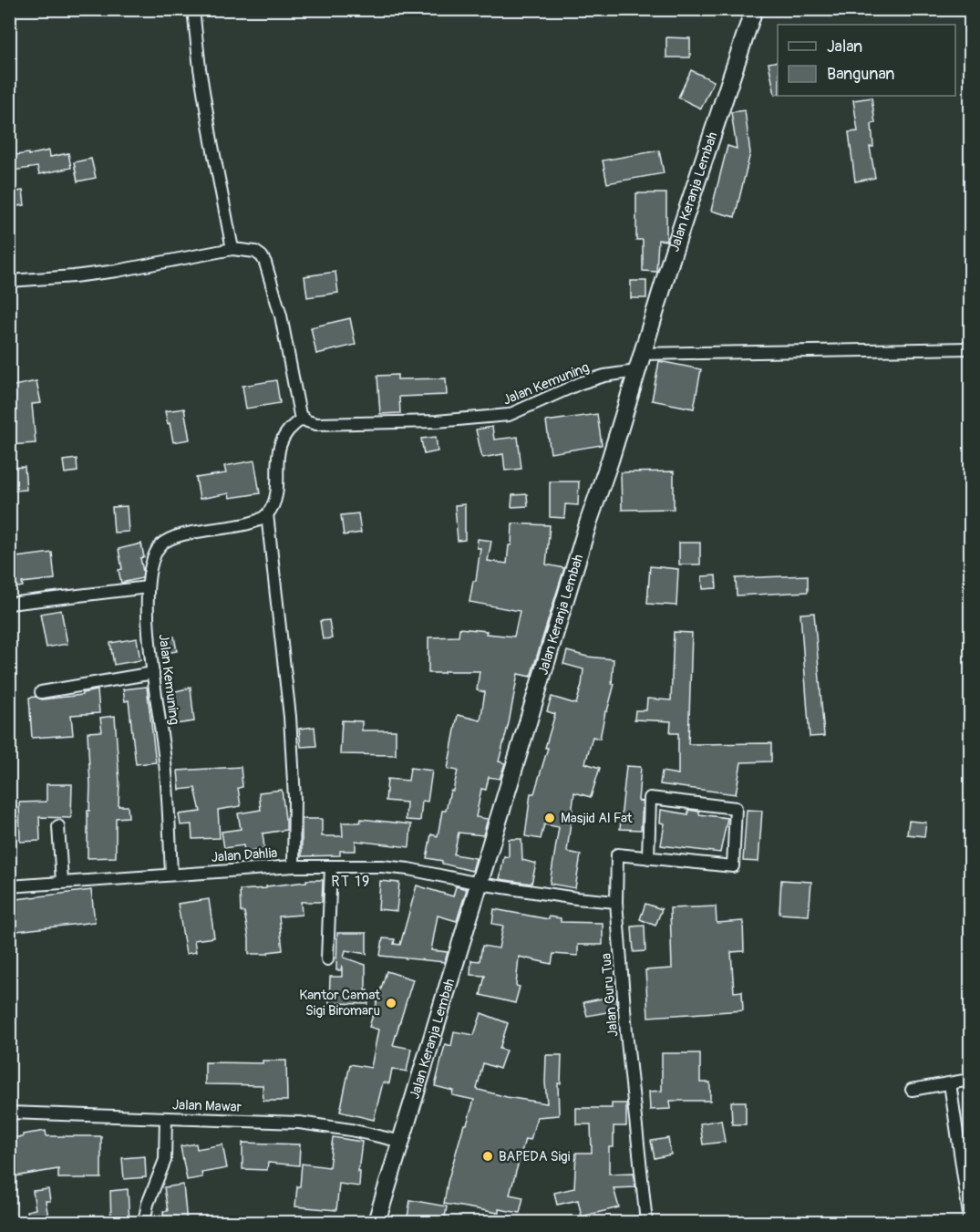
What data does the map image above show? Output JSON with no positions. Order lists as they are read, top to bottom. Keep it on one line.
{"streets":{"main road":["Jalan Keranja Lembah"],"street":["Jalan Kemuning","Jalan Dahlia","Jalan Guru Tua","Jalan Mawar"]},"crossings":[["Jalan Keranja Lembah","Jalan Kemuning"],["Jalan Keranja Lembah","Jalan Dahlia"],["Jalan Keranja Lembah","Jalan Mawar"],["Jalan Kemuning","Jalan Dahlia"]],"districts":["RT 19"],"places":["Masjid Al Fat","Kantor Camat Sigi Biromaru","BAPEDA Sigi"],"legend":["Jalan","Bangunan"]}
